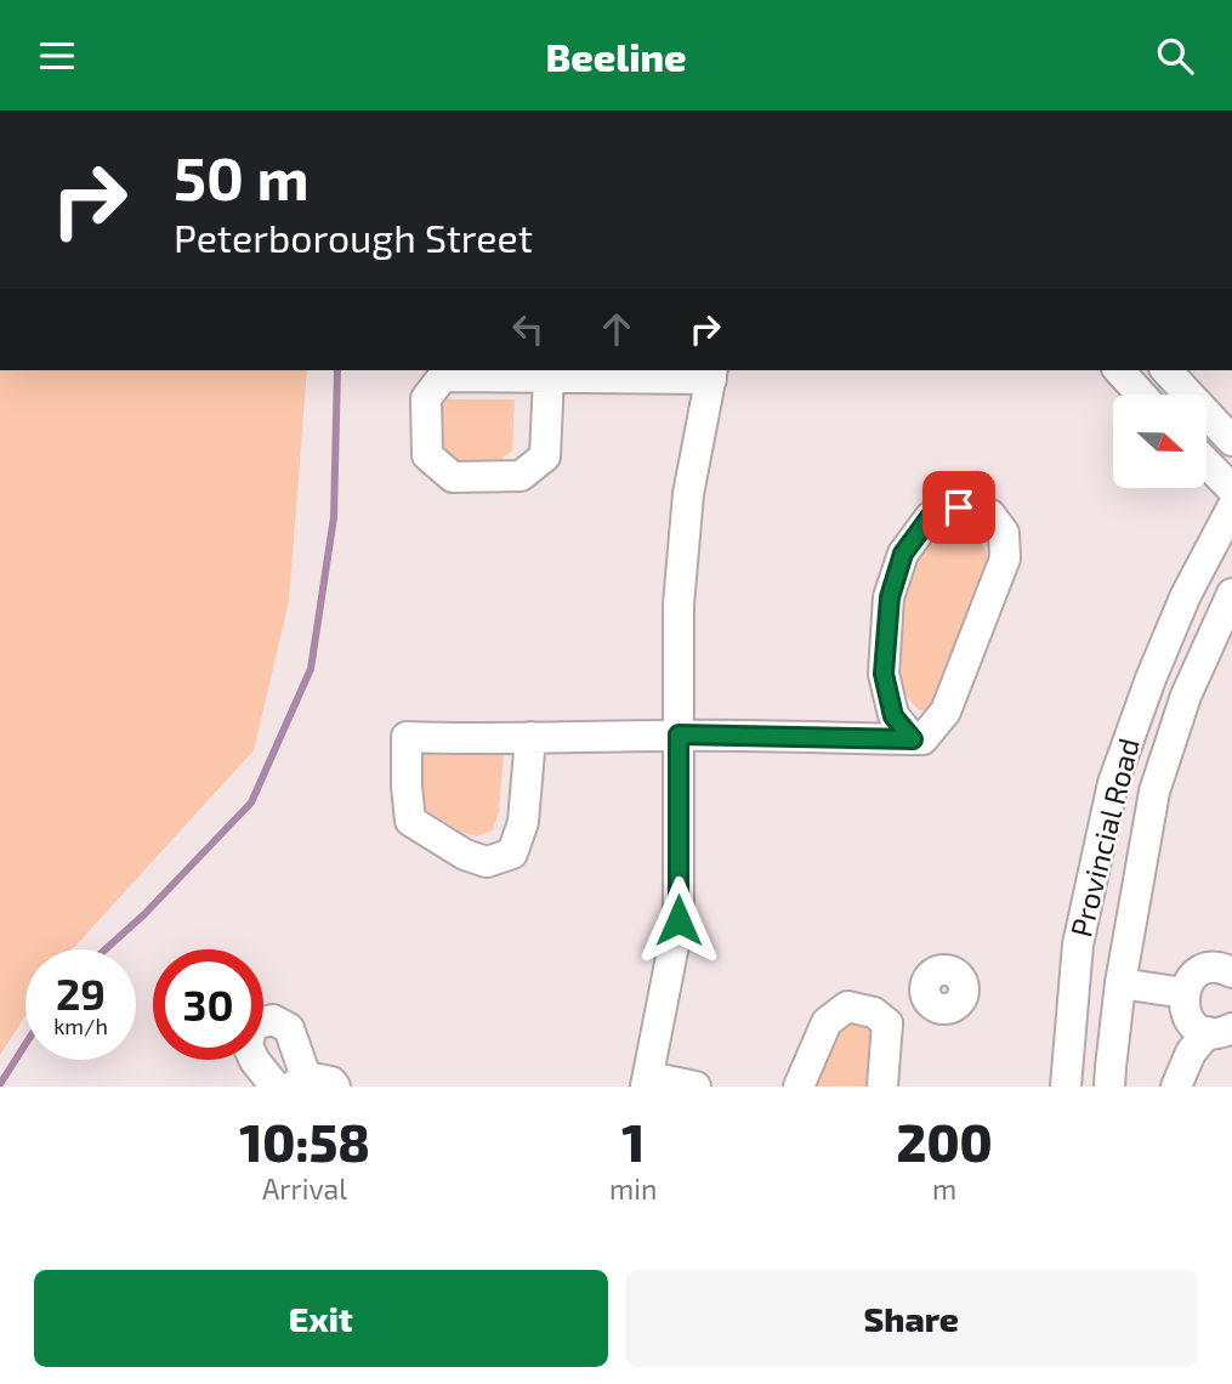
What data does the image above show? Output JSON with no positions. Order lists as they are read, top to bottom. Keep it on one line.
{"streets":{"street":["Provincial Road"]},"north":"right","page":{"header":"Beeline","turn":["50 m","Peterborough Street"],"speed":"29 km/h","limit":"30","eta":["10:58","Arrival","1","min","200","m"],"buttons":["Exit","Share"]}}
